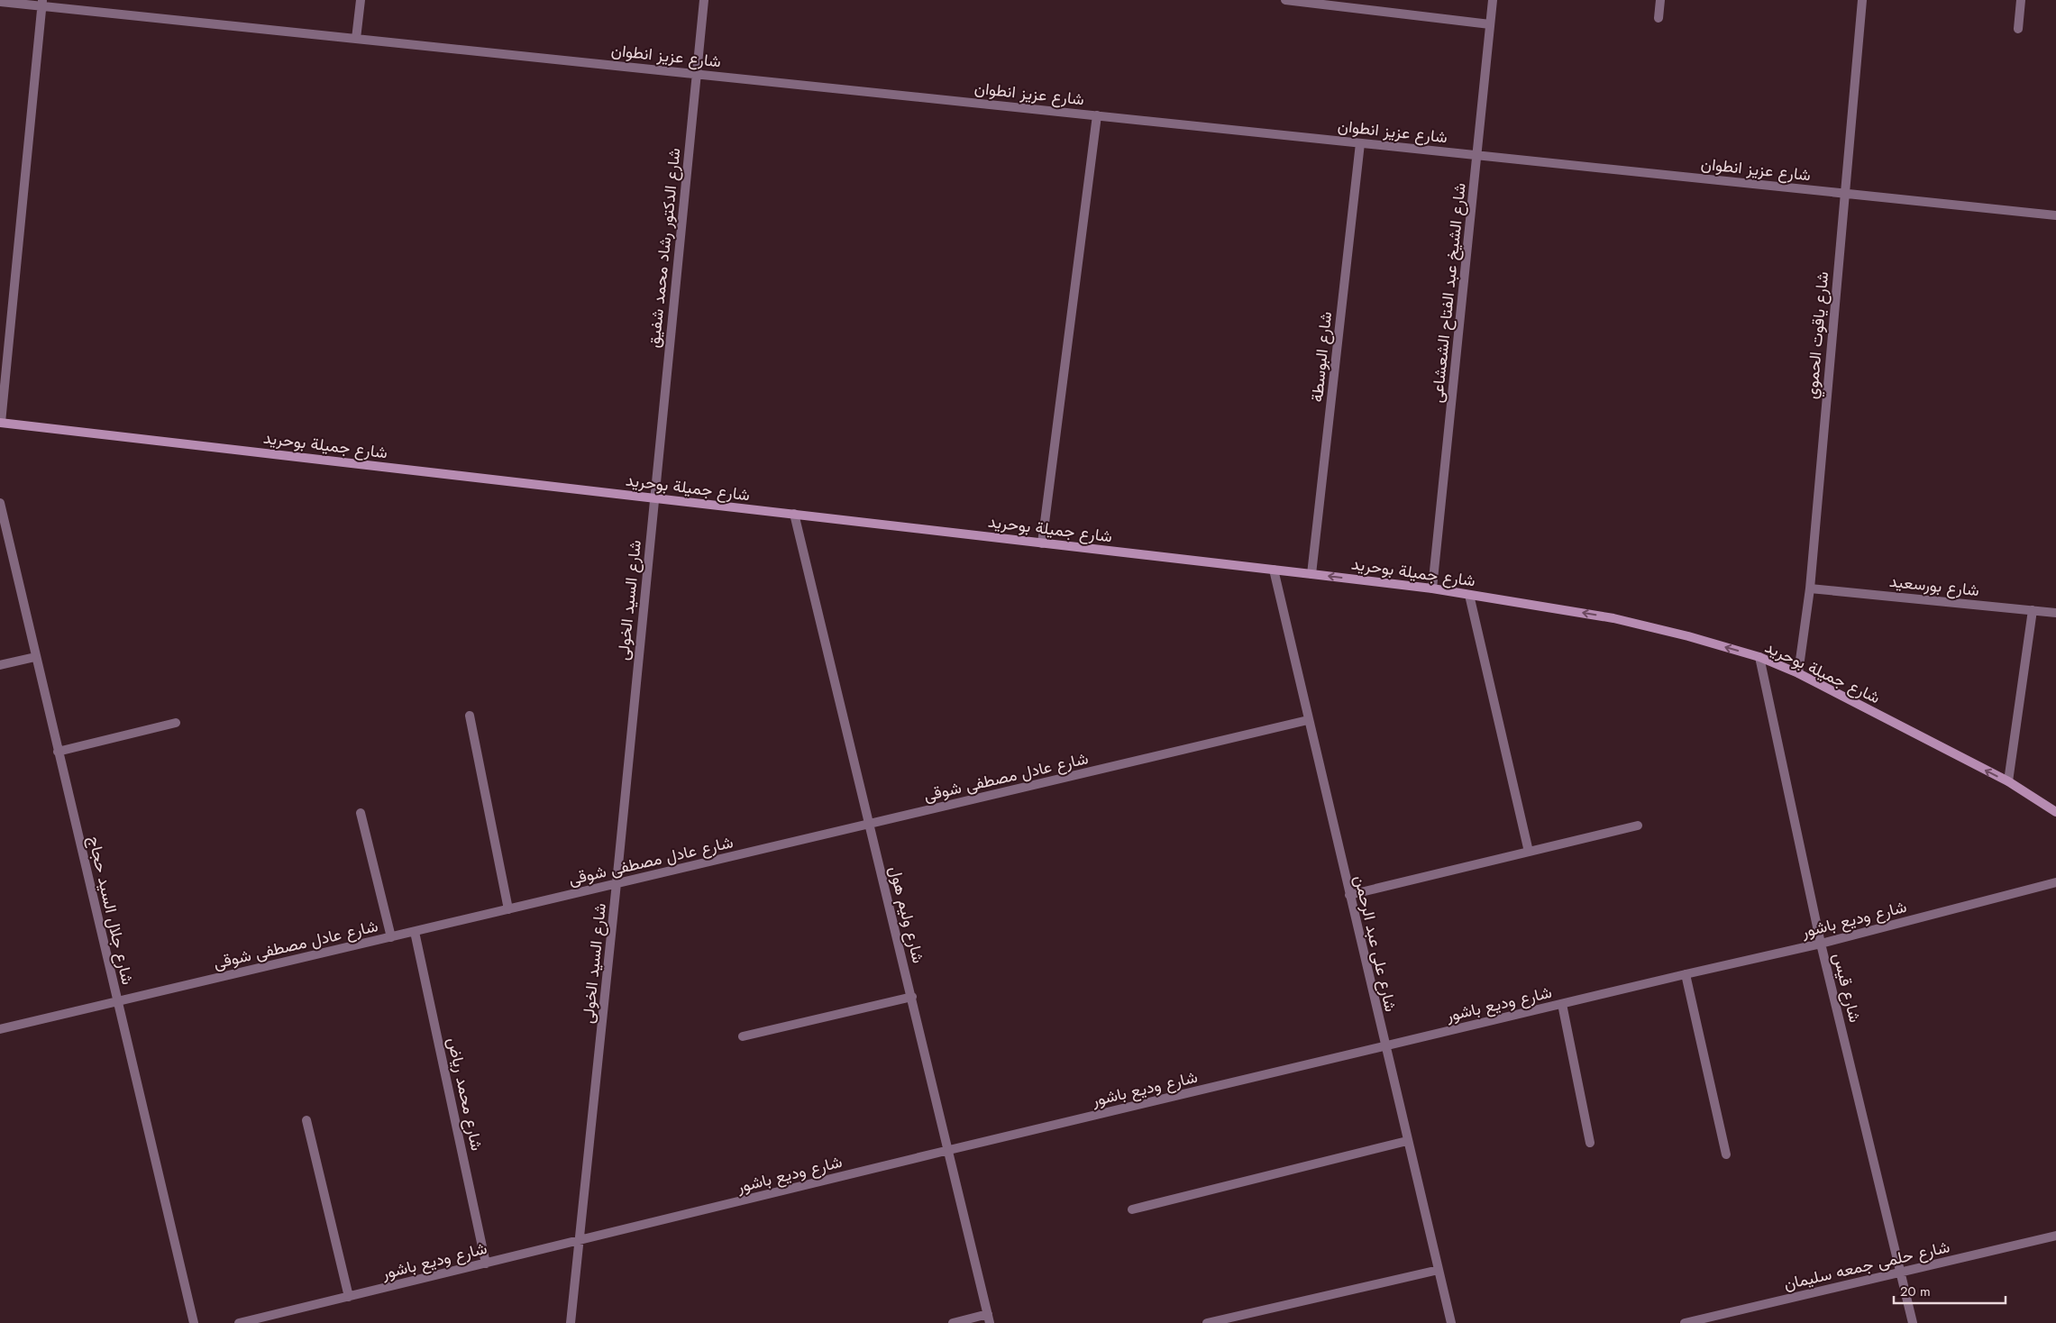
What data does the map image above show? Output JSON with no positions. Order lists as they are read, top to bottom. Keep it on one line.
{"streets":{"main road":["شارع جميلة بوحريد"],"street":["شارع عزيز انطوان","شارع الدكتور رشاد محمد شفيق","شارع الشيخ عبد الفتاح الشعشاعى","شارع ياقوت الحموي","شارع البوسطة","شارع بورسعيد","شارع السيد الخولى","شارع عادل مصطفى شوقى","شارع جلال السيد حجاج","شارع وليم هول","شارع وديع باشور","شارع على عبد الرحمن","شارع قيس","شارع محمد رياض","شارع حلمى جمعه سليمان"]},"crossings":[["شارع عزيز انطوان","شارع الدكتور رشاد محمد شفيق"],["شارع عزيز انطوان","شارع الشيخ عبد الفتاح الشعشاعى"],["شارع عزيز انطوان","شارع ياقوت الحموي"],["شارع عزيز انطوان","شارع البوسطة"],["شارع الدكتور رشاد محمد شفيق","شارع جميلة بوحريد"],["شارع الدكتور رشاد محمد شفيق","شارع السيد الخولى"],["شارع الشيخ عبد الفتاح الشعشاعى","شارع جميلة بوحريد"],["شارع ياقوت الحموي","شارع جميلة بوحريد"],["شارع ياقوت الحموي","شارع بورسعيد"],["شارع البوسطة","شارع جميلة بوحريد"],["شارع جميلة بوحريد","شارع السيد الخولى"],["شارع جميلة بوحريد","شارع وليم هول"],["شارع جميلة بوحريد","شارع على عبد الرحمن"],["شارع جميلة بوحريد","شارع قيس"],["شارع السيد الخولى","شارع عادل مصطفى شوقى"],["شارع السيد الخولى","شارع وديع باشور"],["شارع عادل مصطفى شوقى","شارع جلال السيد حجاج"],["شارع عادل مصطفى شوقى","شارع وليم هول"],["شارع عادل مصطفى شوقى","شارع على عبد الرحمن"],["شارع عادل مصطفى شوقى","شارع محمد رياض"],["شارع وليم هول","شارع وديع باشور"],["شارع وديع باشور","شارع على عبد الرحمن"],["شارع وديع باشور","شارع قيس"],["شارع وديع باشور","شارع محمد رياض"],["شارع قيس","شارع حلمى جمعه سليمان"]],"scale_bar":"20 m"}
